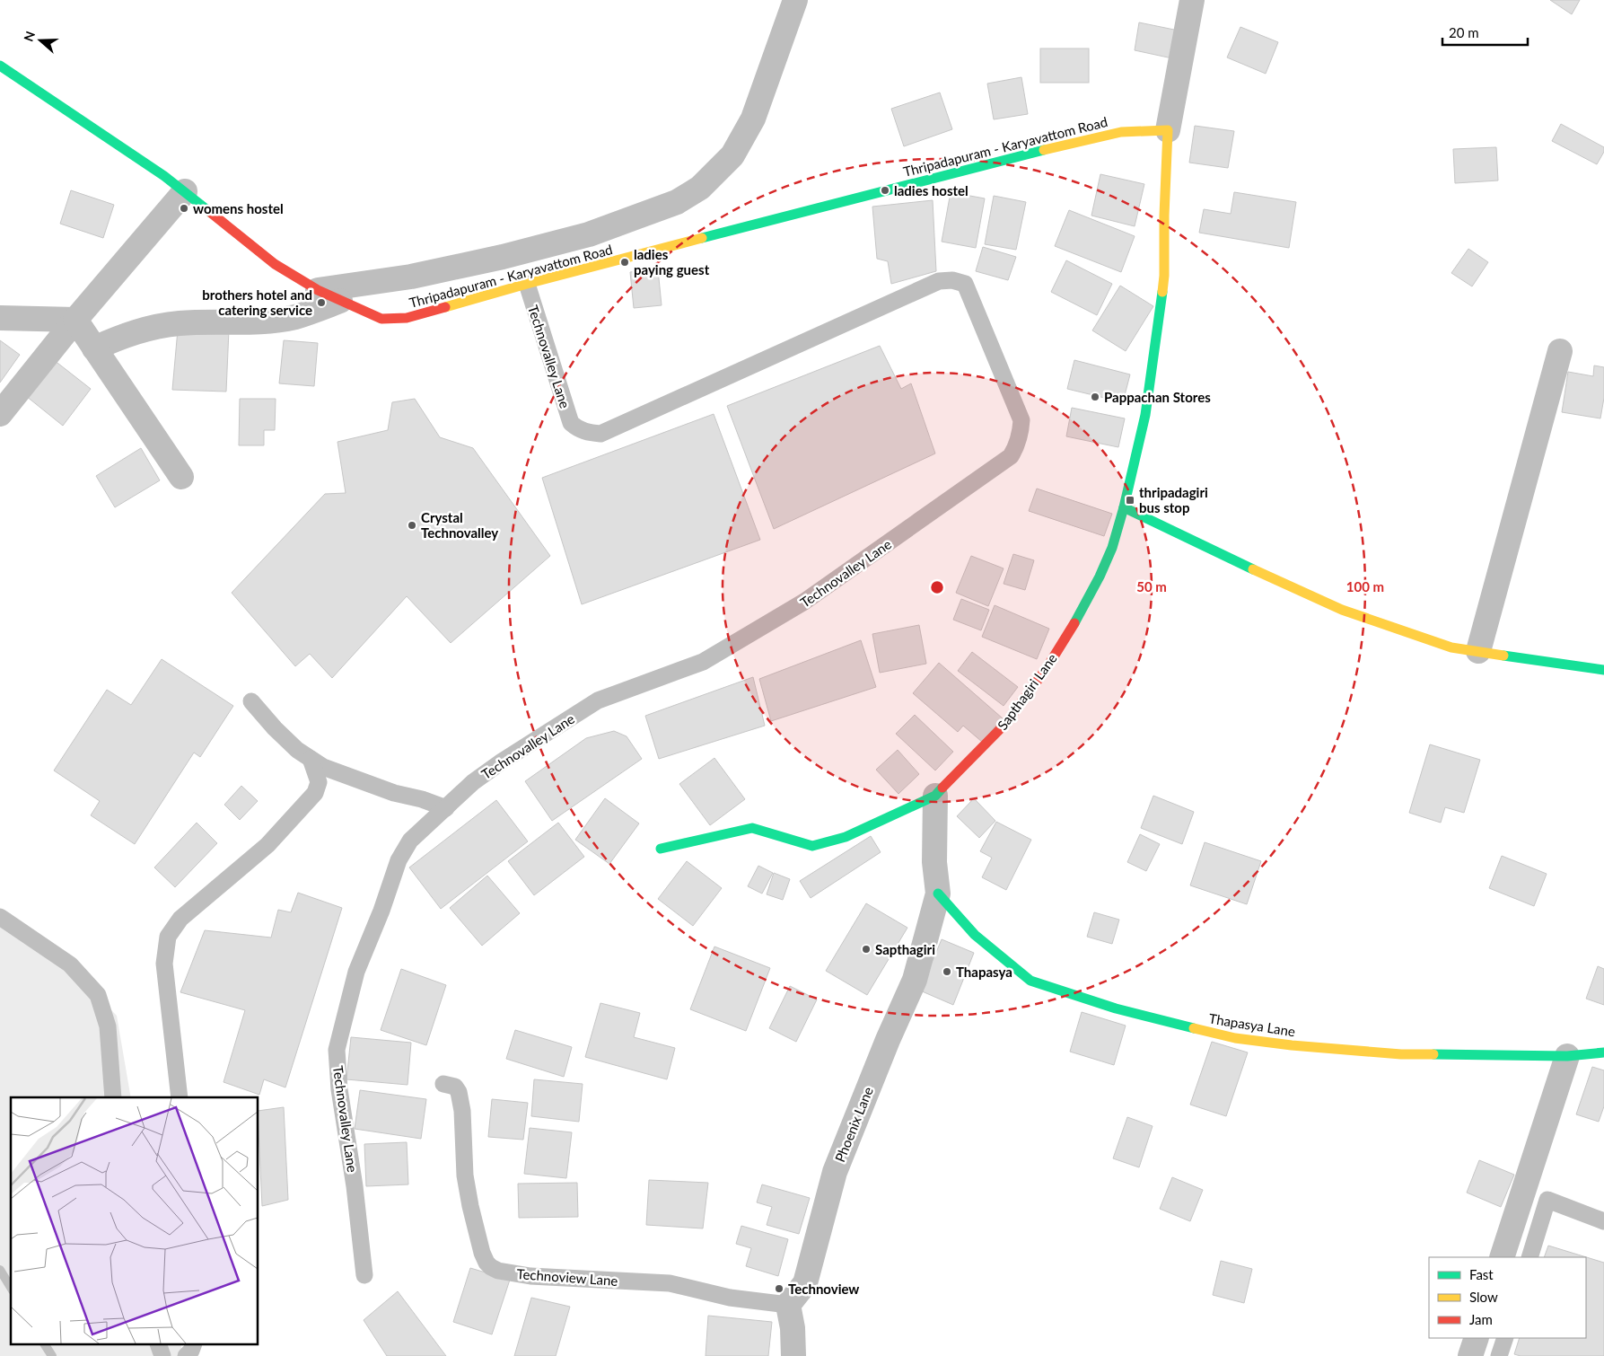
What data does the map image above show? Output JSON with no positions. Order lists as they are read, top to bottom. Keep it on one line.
{"streets":{"main road":["Thripadapuram - Karyavattom Road","Sapthagiri Lane","Thapasya Lane"],"street":["Phoenix Lane"],"lane":["Technovalley Lane","Technoview Lane"]},"crossings":[["Thripadapuram - Karyavattom Road","Technovalley Lane"],["Thapasya Lane","Phoenix Lane"],["Phoenix Lane","Technoview Lane"]],"places":{"other":["ladies hostel","womens hostel","ladies paying guest","brothers hotel and catering service","Pappachan Stores","Crystal Technovalley","Sapthagiri","Thapasya","Technoview"],"transit":["thripadagiri bus stop"]},"legend":["Fast","Slow","Jam"],"scale_bar":"20 m","north":"left","rings":["50 m","100 m"]}
